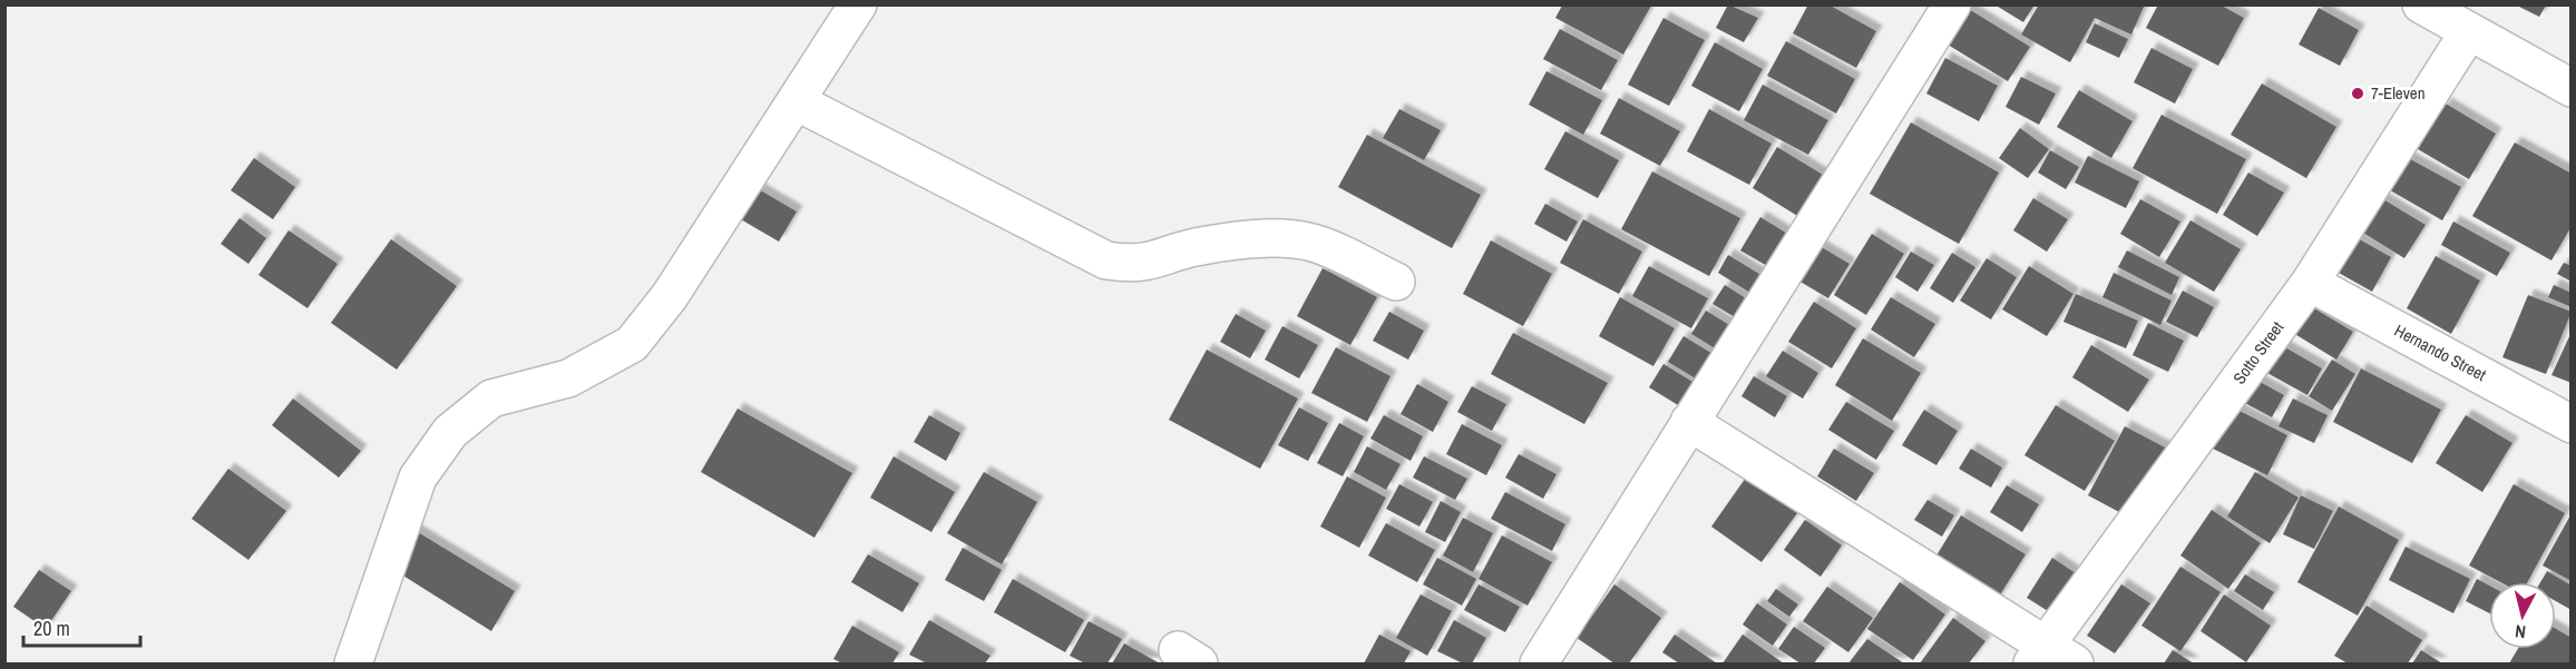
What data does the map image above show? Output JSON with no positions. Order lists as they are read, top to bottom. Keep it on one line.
{"streets":{"street":["Sotto Street","Hernando Street"]},"crossings":[["Sotto Street","Hernando Street"]],"places":["7-Eleven"],"scale_bar":"20 m","north":"bottom"}
